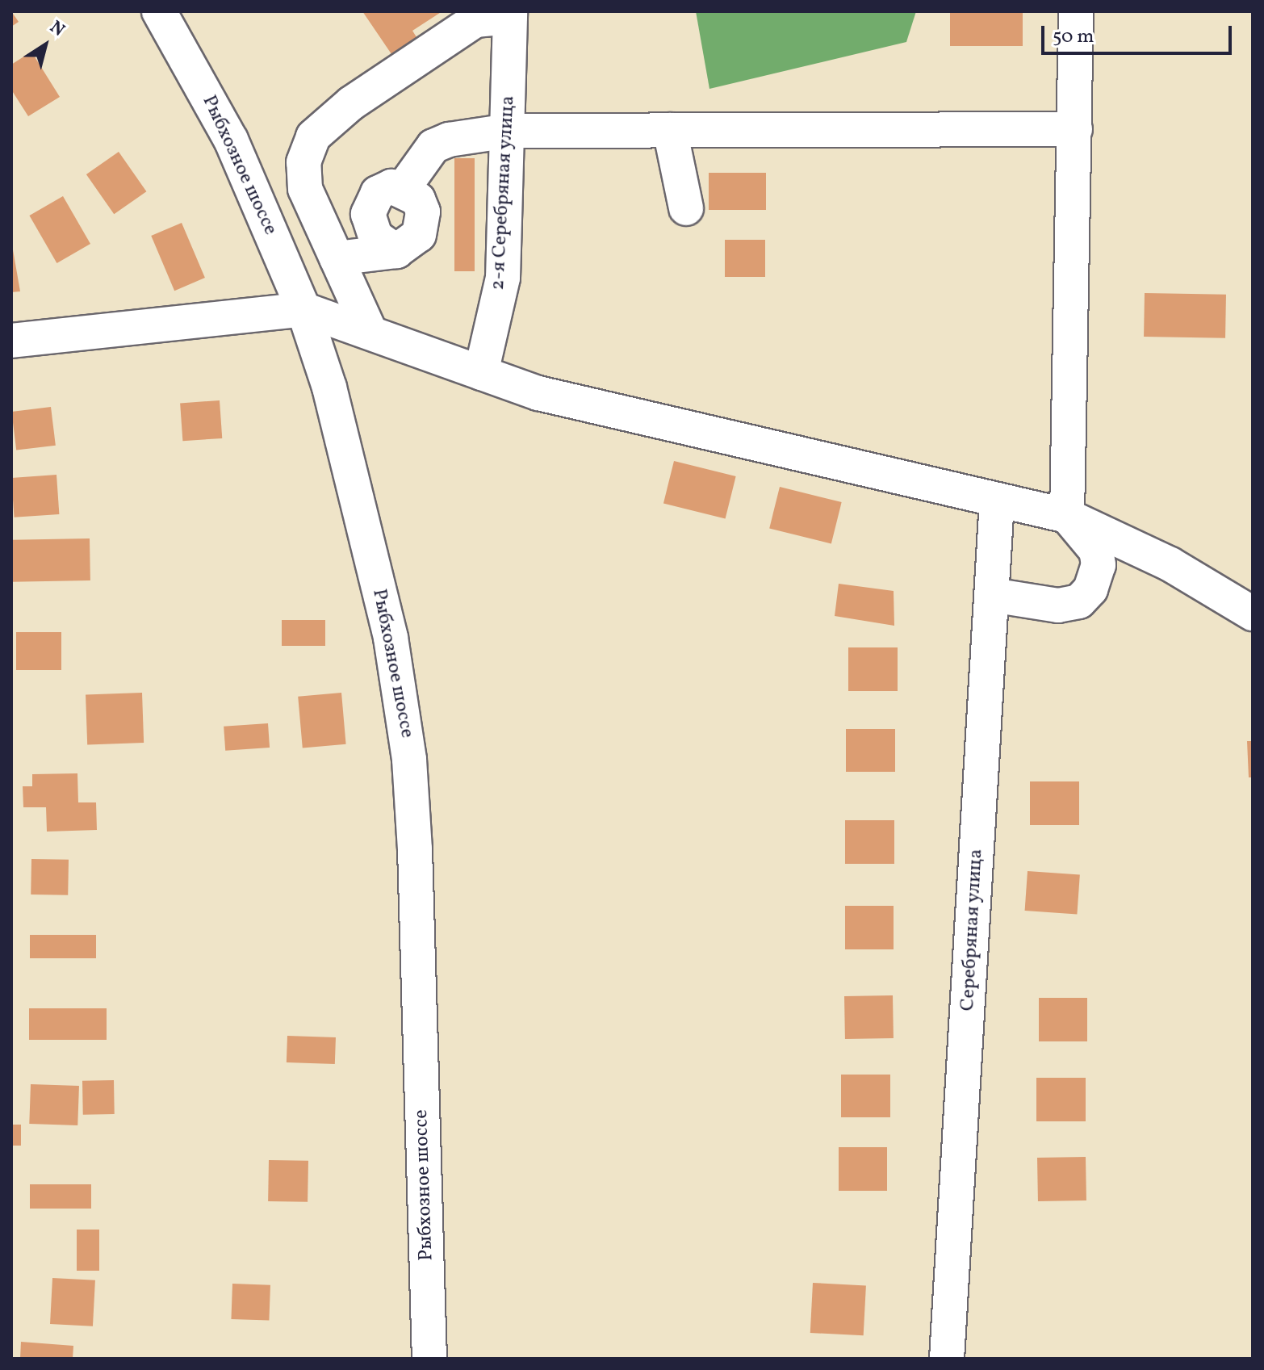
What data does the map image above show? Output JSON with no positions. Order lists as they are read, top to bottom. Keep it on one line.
{"streets":{"street":["Рыбхозное шоссе","2-я Серебряная улица","Серебряная улица"]},"scale_bar":"50 m","north":"top right"}
